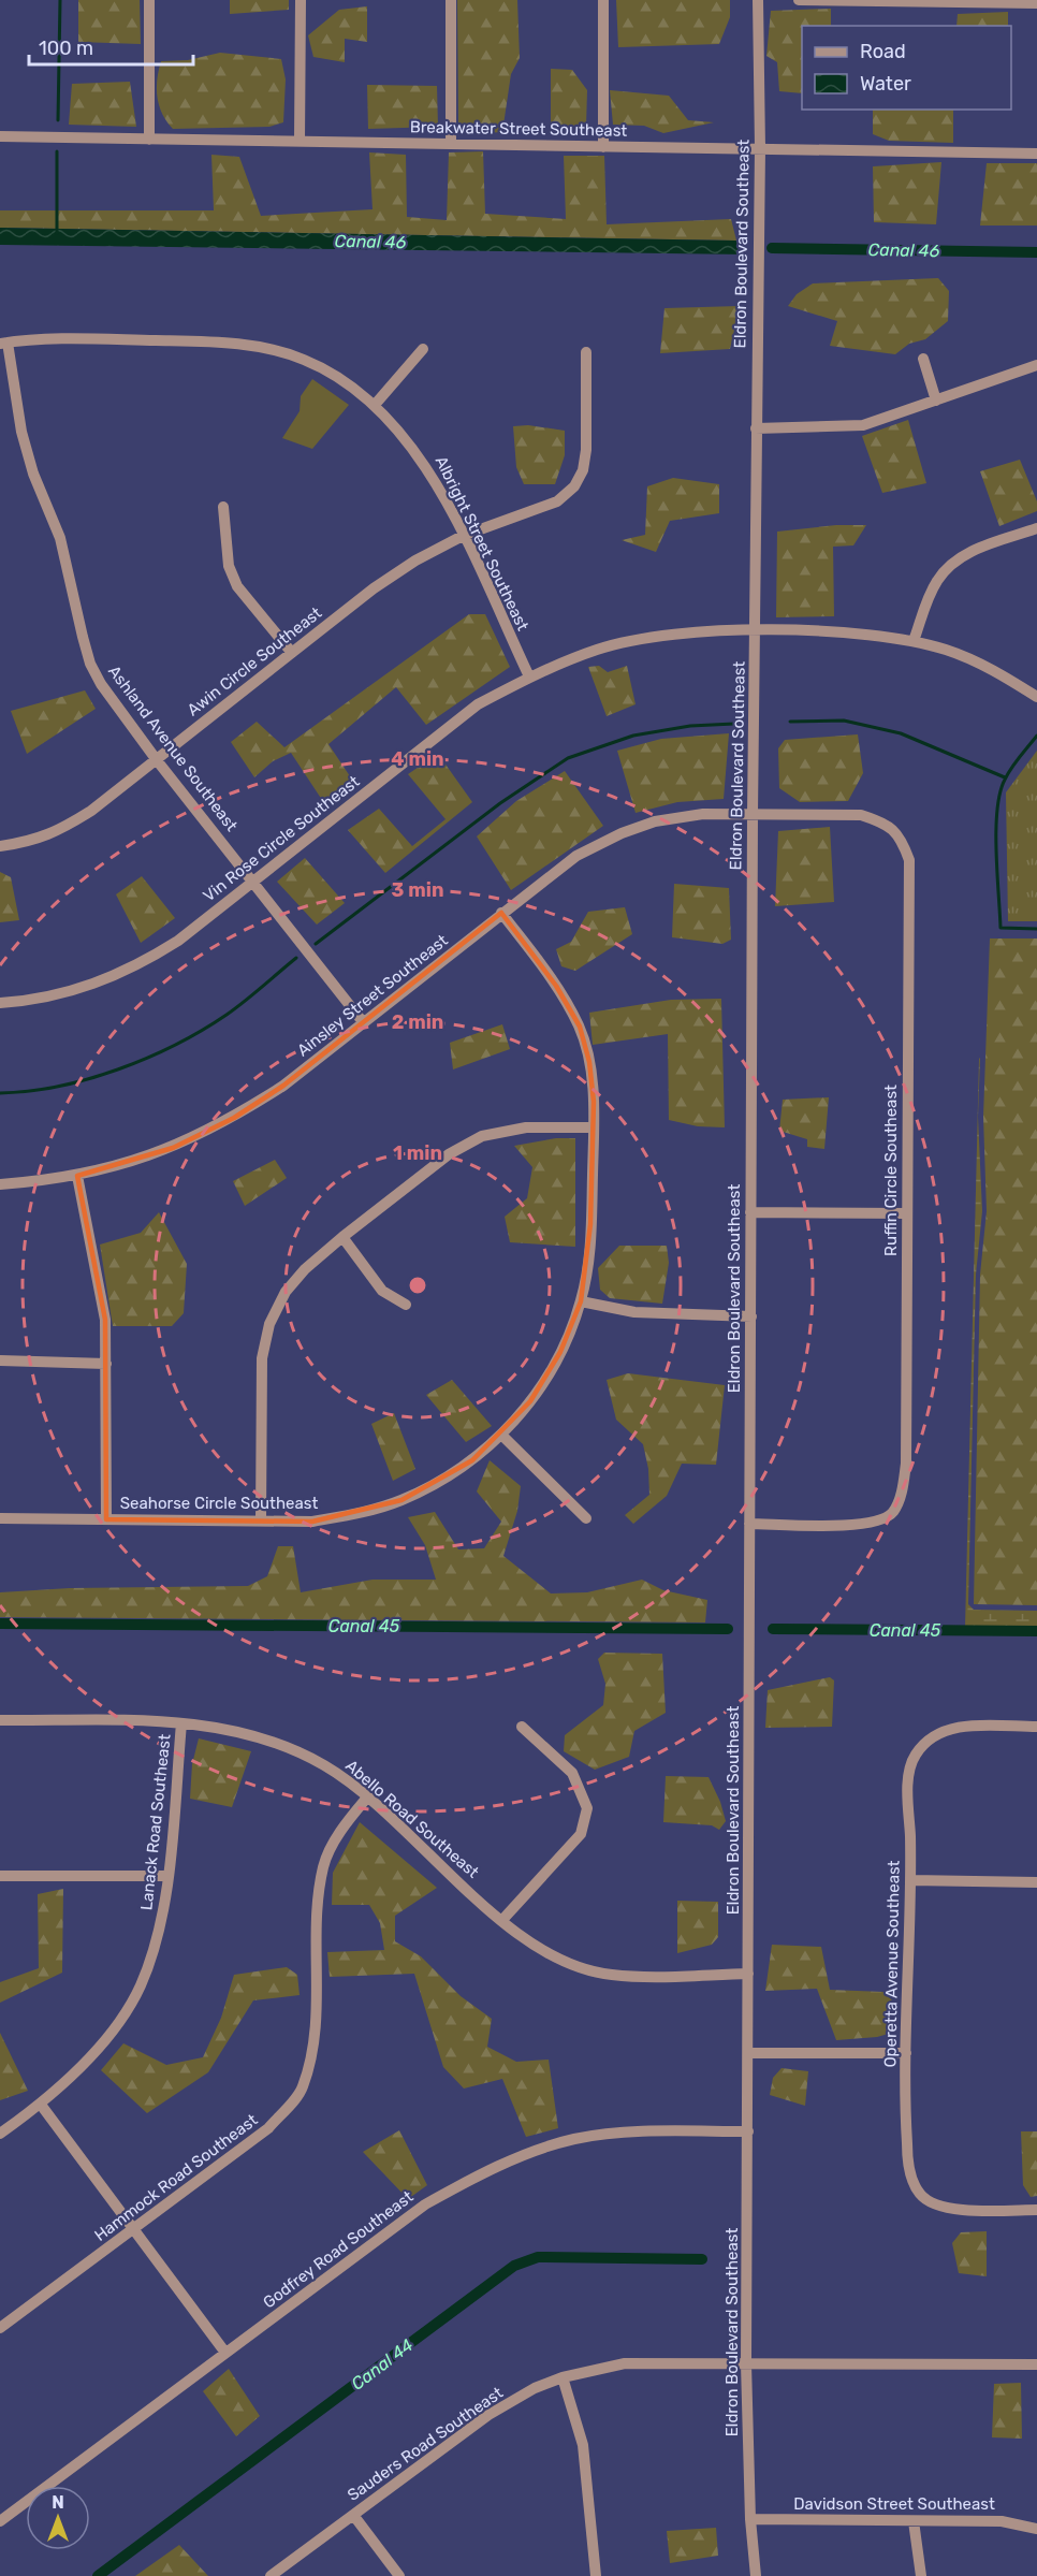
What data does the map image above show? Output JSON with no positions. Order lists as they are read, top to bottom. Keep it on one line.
{"streets":{"street":["Breakwater Street Southeast","Eldron Boulevard Southeast","Albright Street Southeast","Awin Circle Southeast","Ashland Avenue Southeast","Vin Rose Circle Southeast","Ainsley Street Southeast","Ruffin Circle Southeast","Seahorse Circle Southeast","Abello Road Southeast","Lanack Road Southeast","Operetta Avenue Southeast","Hammock Road Southeast","Godfrey Road Southeast","Sauders Road Southeast","Davidson Street Southeast"]},"crossings":[["Breakwater Street Southeast","Eldron Boulevard Southeast"],["Eldron Boulevard Southeast","Vin Rose Circle Southeast"],["Eldron Boulevard Southeast","Ainsley Street Southeast"],["Eldron Boulevard Southeast","Ruffin Circle Southeast"],["Eldron Boulevard Southeast","Abello Road Southeast"],["Eldron Boulevard Southeast","Godfrey Road Southeast"],["Eldron Boulevard Southeast","Sauders Road Southeast"],["Eldron Boulevard Southeast","Davidson Street Southeast"],["Albright Street Southeast","Awin Circle Southeast"],["Albright Street Southeast","Ashland Avenue Southeast"],["Albright Street Southeast","Vin Rose Circle Southeast"],["Awin Circle Southeast","Ashland Avenue Southeast"],["Ashland Avenue Southeast","Vin Rose Circle Southeast"],["Ashland Avenue Southeast","Ainsley Street Southeast"],["Ainsley Street Southeast","Ruffin Circle Southeast"],["Ainsley Street Southeast","Seahorse Circle Southeast"],["Abello Road Southeast","Lanack Road Southeast"],["Abello Road Southeast","Hammock Road Southeast"]],"water":["Canal 46","Canal 45","Canal 44"],"legend":["Road","Water"],"scale_bar":"100 m","north":"top","rings":["4 min","3 min","2 min","1 min"]}
